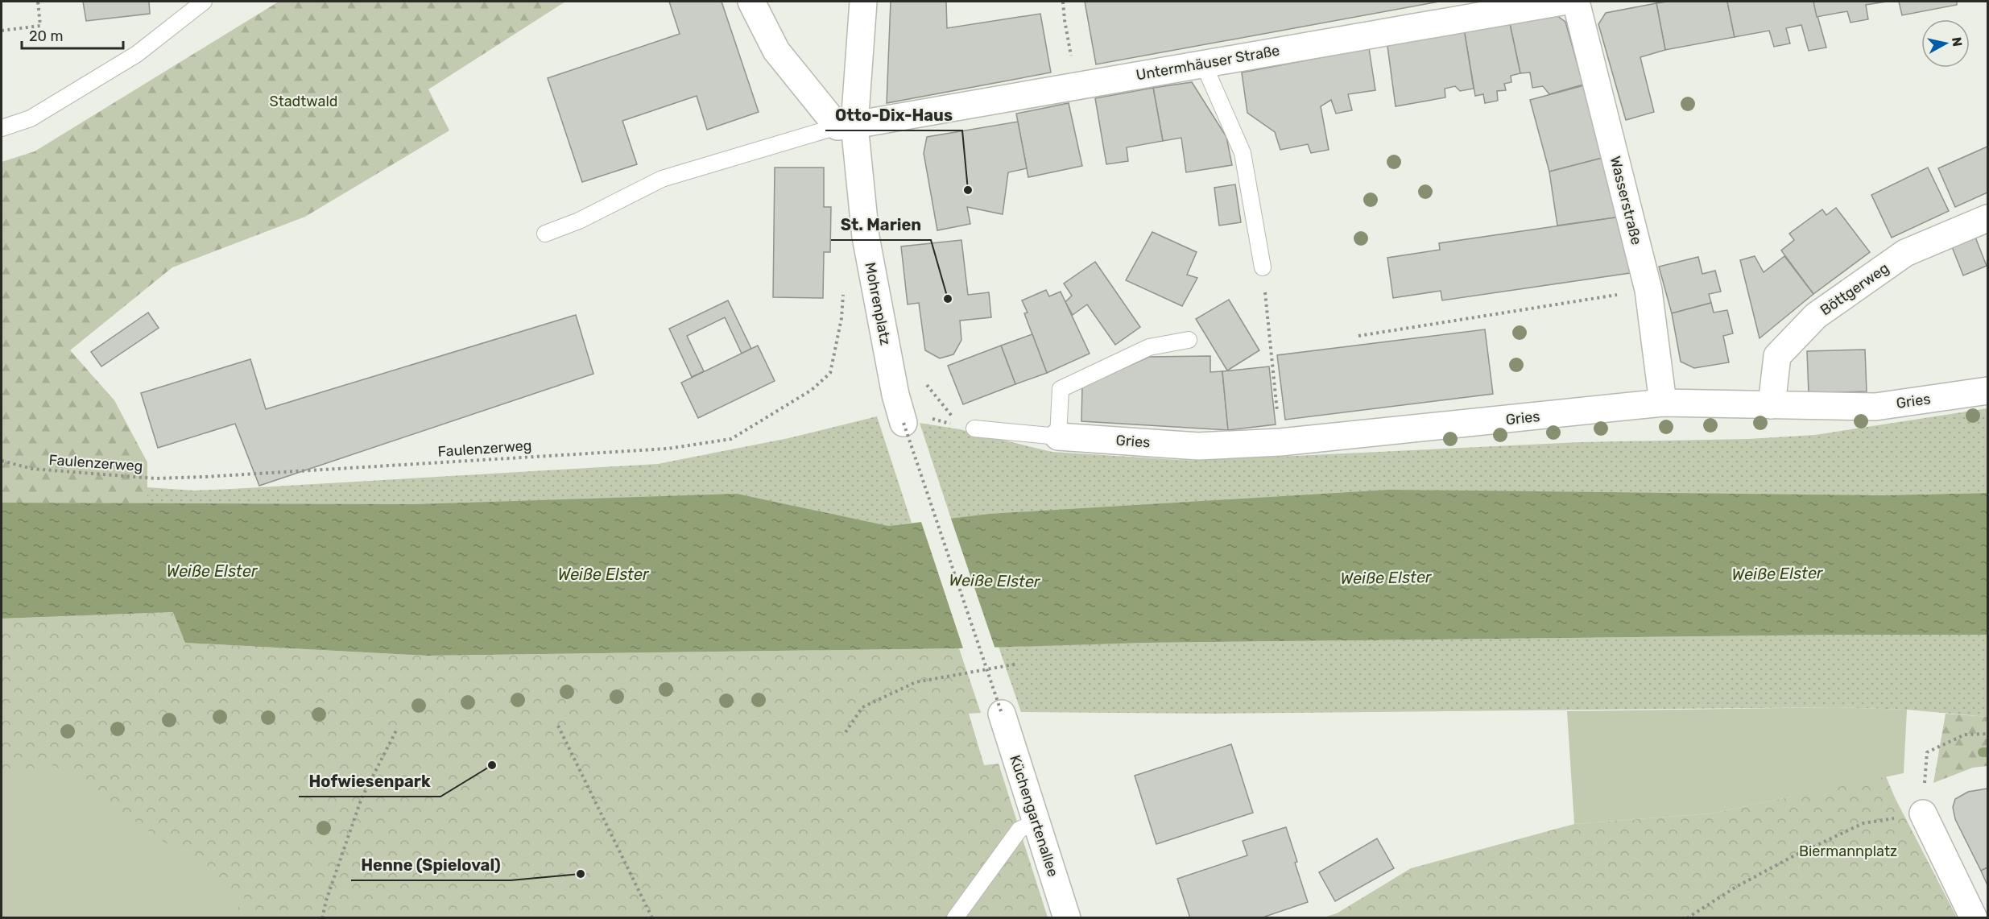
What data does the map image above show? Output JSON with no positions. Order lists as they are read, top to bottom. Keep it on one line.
{"streets":{"street":["Untermhäuser Straße","Wasserstraße","Böttgerweg","Mohrenplatz","Gries","Küchengartenallee"],"path":["Faulenzerweg"]},"crossings":[["Untermhäuser Straße","Mohrenplatz"],["Wasserstraße","Gries"],["Böttgerweg","Gries"],["Mohrenplatz","Faulenzerweg"]],"water":["Weiße Elster"],"parks":["Stadtwald","Biermannplatz"],"places":["Otto-Dix-Haus","St. Marien","Hofwiesenpark","Henne (Spieloval)"],"scale_bar":"20 m","north":"right"}
